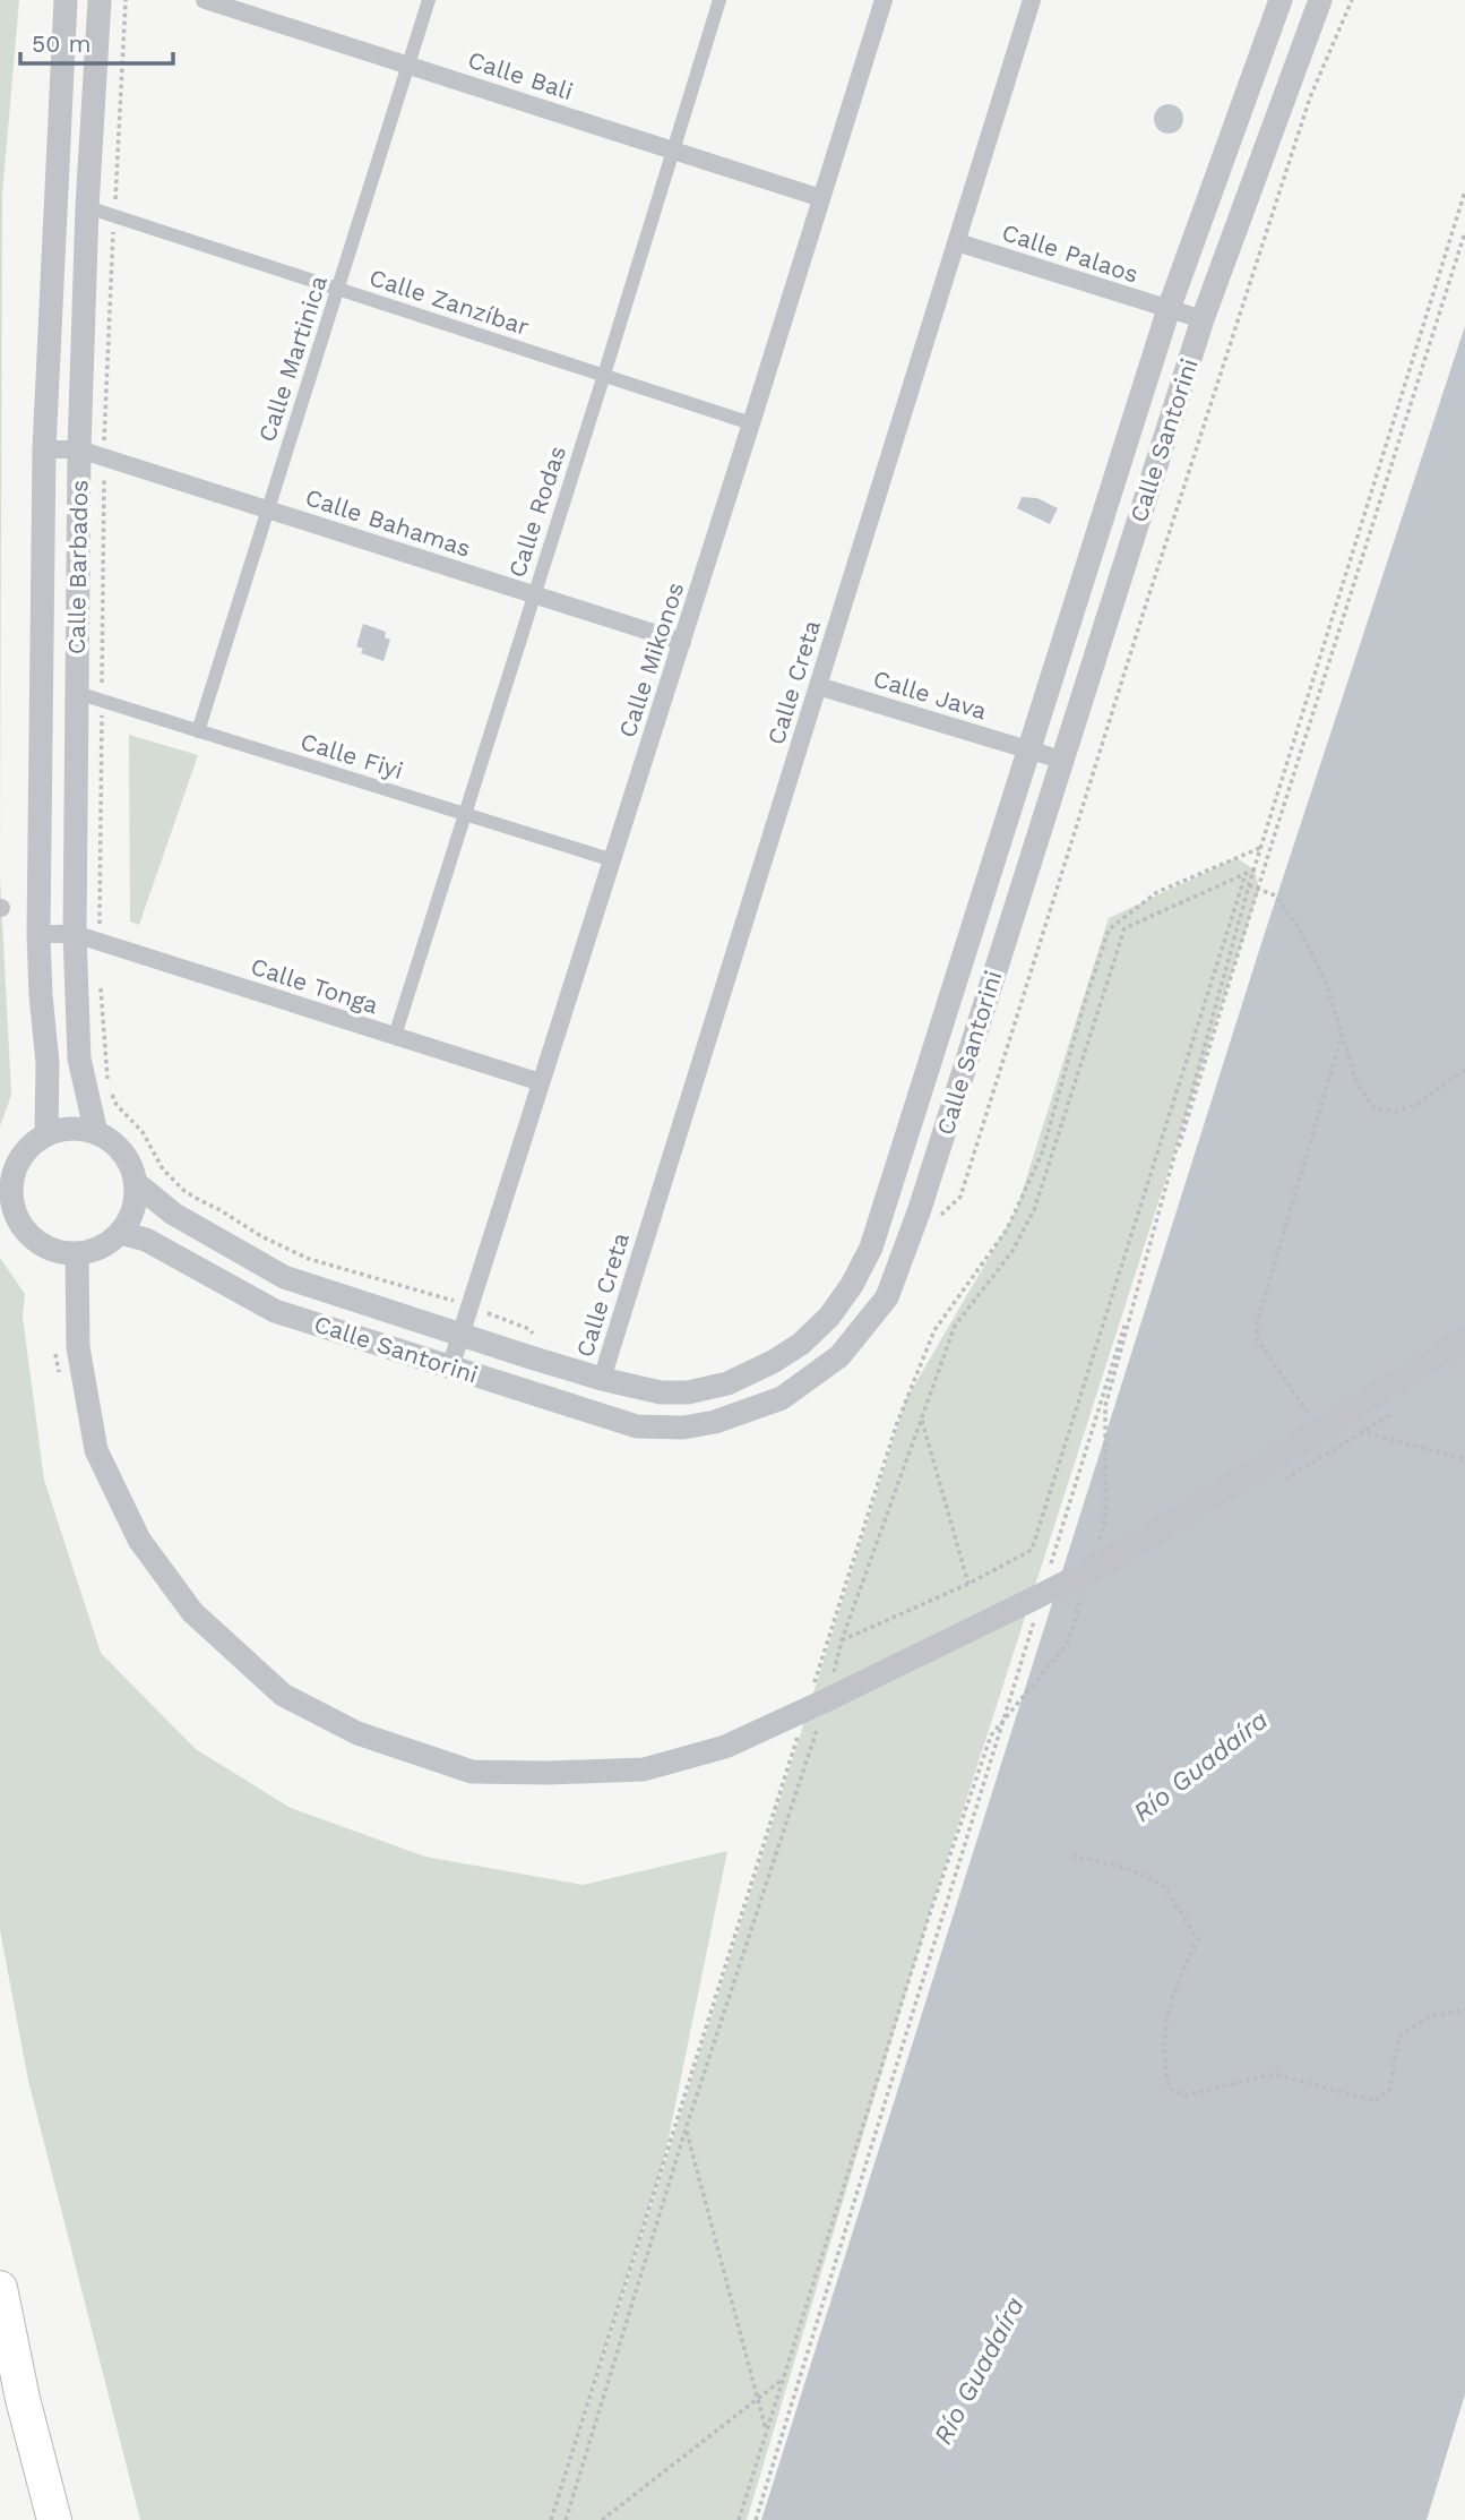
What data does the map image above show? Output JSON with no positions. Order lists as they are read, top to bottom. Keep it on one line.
{"streets":{"street":["Calle Bali","Calle Palaos","Calle Zanzíbar","Calle Martinica","Calle Santorini","Calle Rodas","Calle Bahamas","Calle Barbados","Calle Mikonos","Calle Creta","Calle Java","Calle Fiyi","Calle Tonga"]},"crossings":[["Calle Bali","Calle Martinica"],["Calle Bali","Calle Rodas"],["Calle Bali","Calle Mikonos"],["Calle Palaos","Calle Santorini"],["Calle Palaos","Calle Creta"],["Calle Zanzíbar","Calle Martinica"],["Calle Zanzíbar","Calle Rodas"],["Calle Zanzíbar","Calle Barbados"],["Calle Zanzíbar","Calle Mikonos"],["Calle Martinica","Calle Bahamas"],["Calle Martinica","Calle Fiyi"],["Calle Santorini","Calle Barbados"],["Calle Santorini","Calle Mikonos"],["Calle Santorini","Calle Creta"],["Calle Santorini","Calle Java"],["Calle Rodas","Calle Bahamas"],["Calle Rodas","Calle Fiyi"],["Calle Rodas","Calle Tonga"],["Calle Bahamas","Calle Barbados"],["Calle Bahamas","Calle Mikonos"],["Calle Barbados","Calle Fiyi"],["Calle Barbados","Calle Tonga"],["Calle Mikonos","Calle Fiyi"],["Calle Mikonos","Calle Tonga"],["Calle Creta","Calle Java"]],"water":["Río Guadaíra"],"scale_bar":"50 m"}
